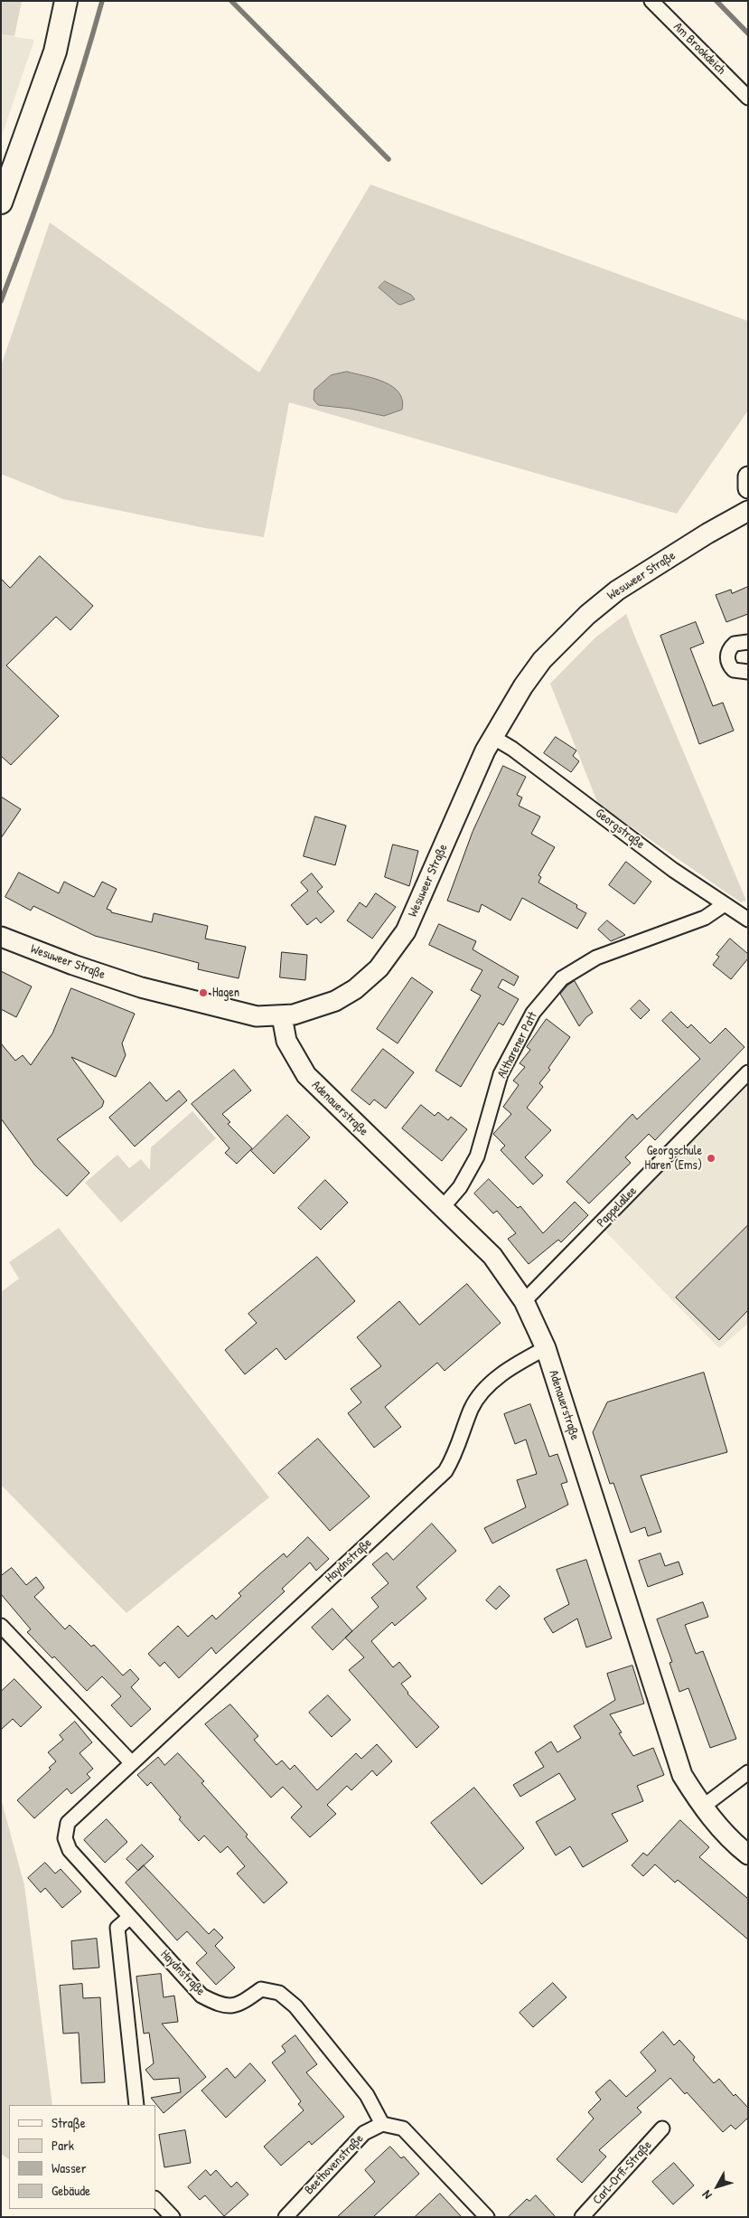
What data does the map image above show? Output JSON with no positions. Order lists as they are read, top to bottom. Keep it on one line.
{"streets":{"main road":["Wesuweer Straße","Adenauerstraße"],"street":["Am Brookdeich","Georgstraße","Altharener Patt","Pappelallee","Haydnstraße","Beethovenstraße","Carl-Orff-Straße"]},"crossings":[["Wesuweer Straße","Georgstraße"],["Wesuweer Straße","Adenauerstraße"],["Georgstraße","Altharener Patt"],["Altharener Patt","Adenauerstraße"],["Adenauerstraße","Pappelallee"],["Adenauerstraße","Haydnstraße"],["Haydnstraße","Beethovenstraße"]],"places":["Hagen","Georgschule Haren (Ems)"],"legend":["Straße","Park","Wasser","Gebäude"],"north":"bottom left"}
